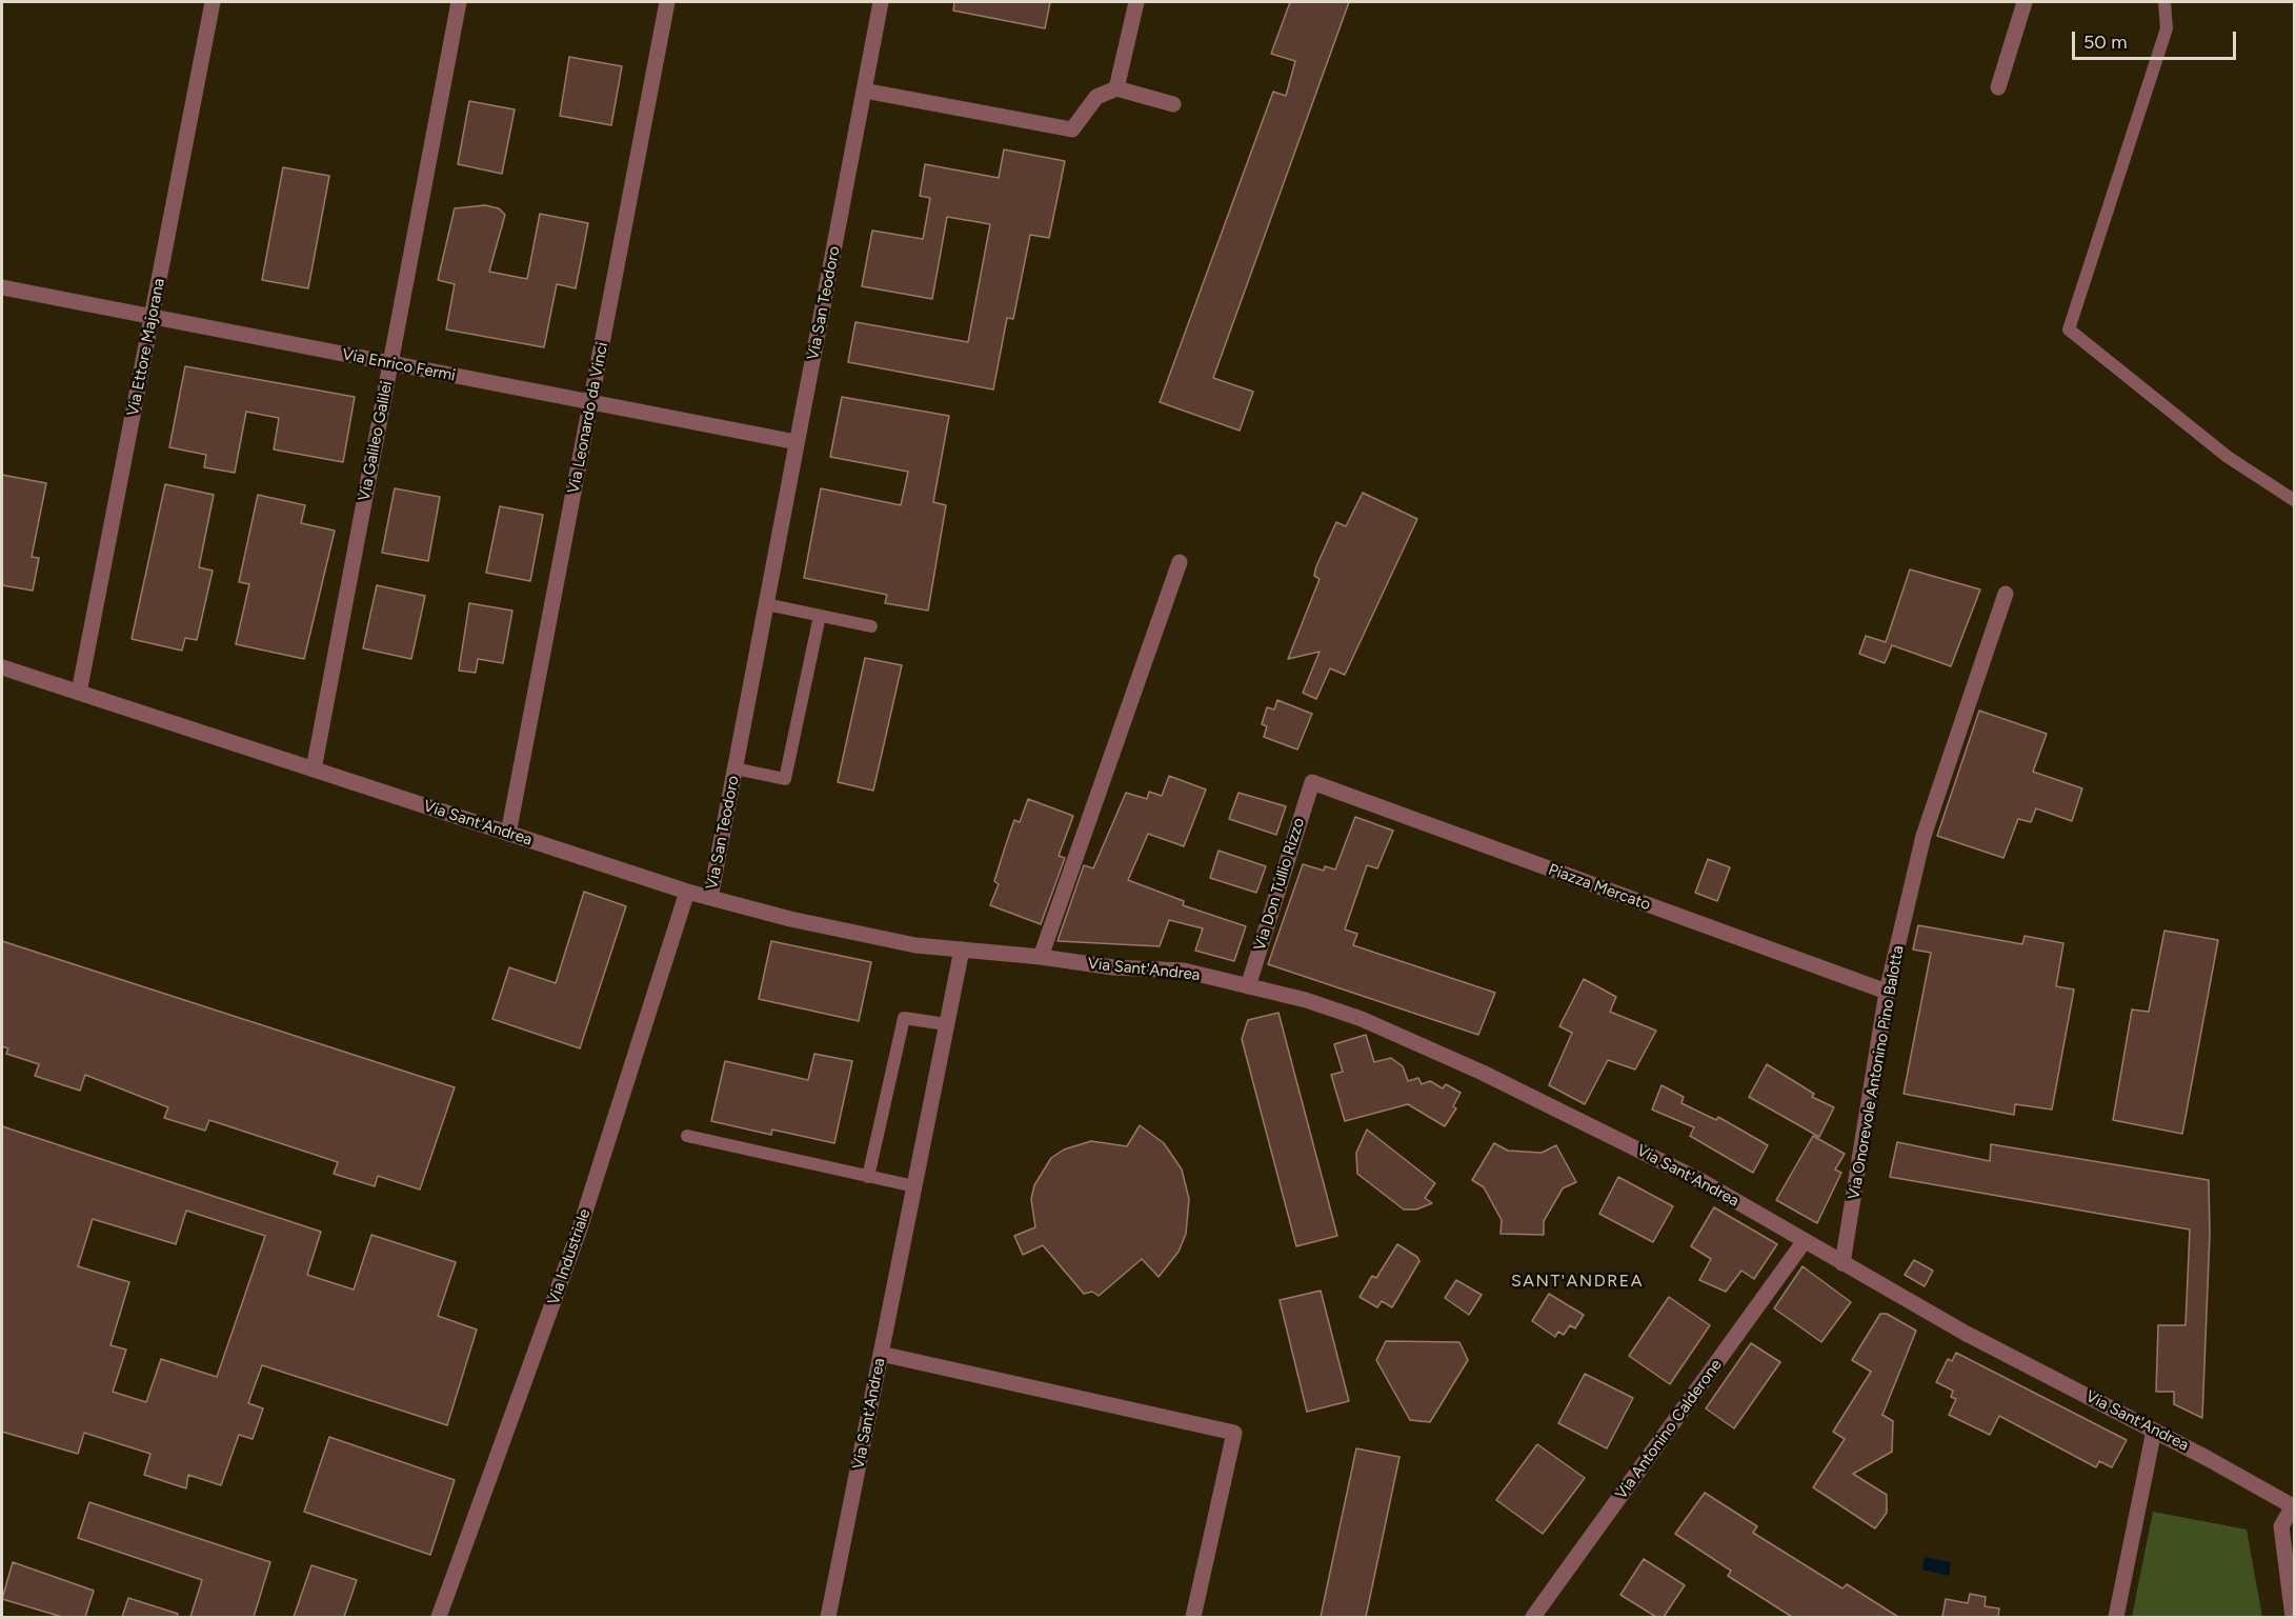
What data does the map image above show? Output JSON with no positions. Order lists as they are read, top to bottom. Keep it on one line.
{"streets":{"street":["Via San Teodoro","Via Ettore Majorana","Via Enrico Fermi","Via Leonardo da Vinci","Via Galileo Galilei","Via Sant'Andrea","Via Don Tullio Rizzo","Piazza Mercato","Via Onorevole Antonino Pino Balotta","Via Industriale","Via Antonino Calderone"]},"crossings":[["Via San Teodoro","Via Enrico Fermi"],["Via San Teodoro","Via Sant'Andrea"],["Via Ettore Majorana","Via Enrico Fermi"],["Via Ettore Majorana","Via Sant'Andrea"],["Via Enrico Fermi","Via Leonardo da Vinci"],["Via Enrico Fermi","Via Galileo Galilei"],["Via Leonardo da Vinci","Via Sant'Andrea"],["Via Galileo Galilei","Via Sant'Andrea"],["Via Sant'Andrea","Via Don Tullio Rizzo"],["Via Sant'Andrea","Via Onorevole Antonino Pino Balotta"],["Via Sant'Andrea","Via Industriale"],["Via Sant'Andrea","Via Antonino Calderone"],["Via Don Tullio Rizzo","Piazza Mercato"],["Piazza Mercato","Via Onorevole Antonino Pino Balotta"]],"districts":["SANT'ANDREA"],"scale_bar":"50 m"}
